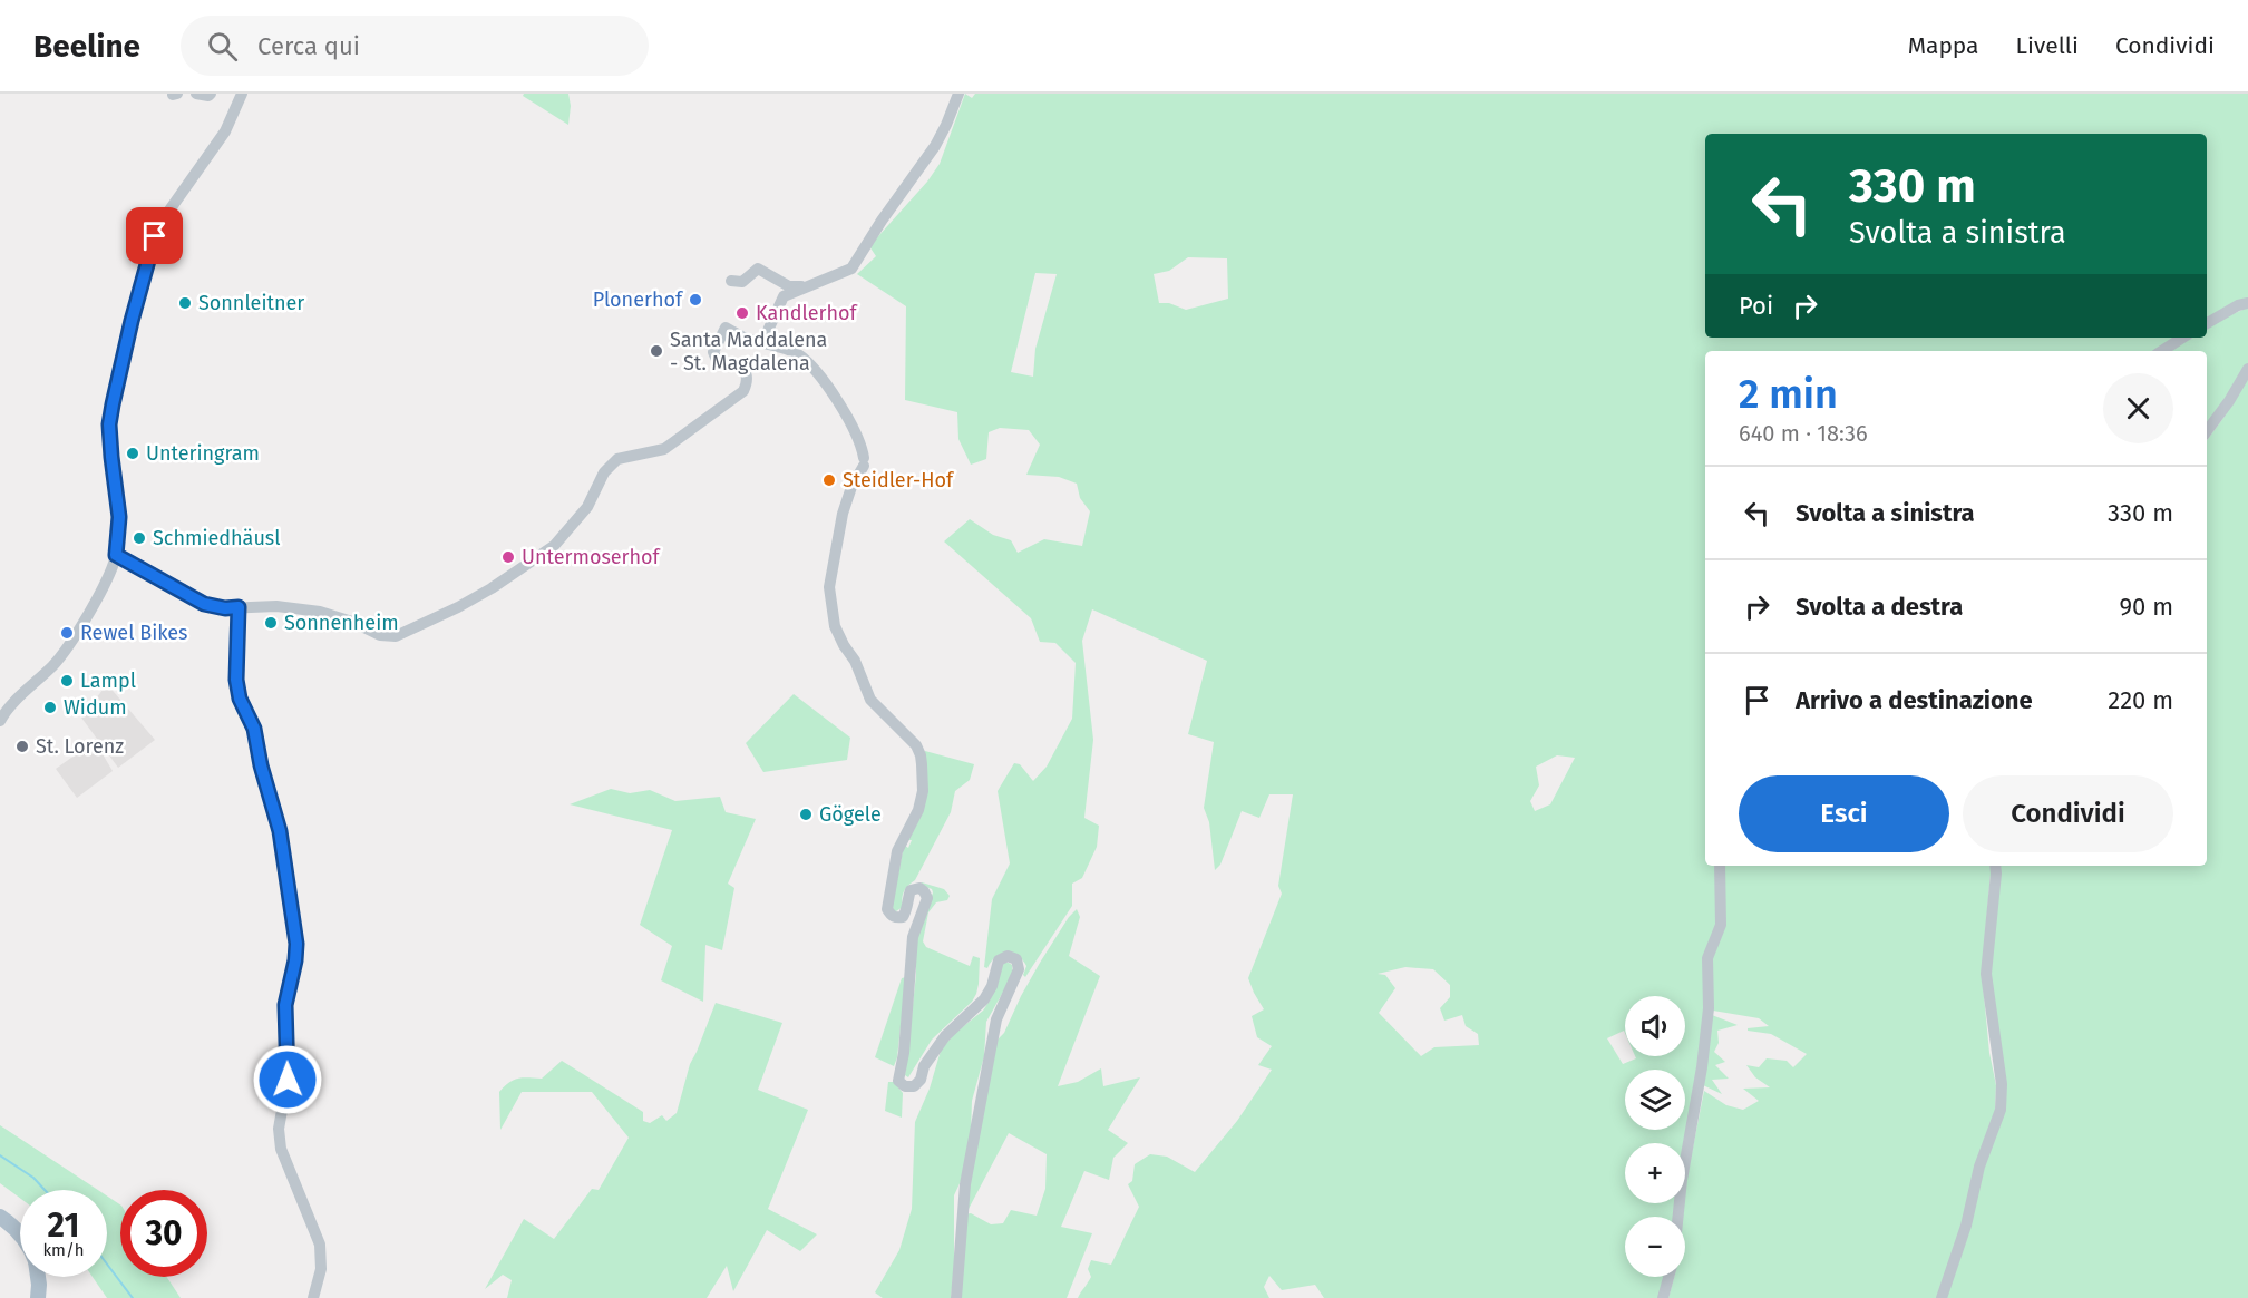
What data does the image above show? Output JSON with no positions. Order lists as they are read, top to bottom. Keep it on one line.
{"places":["Plonerhof","Sonnleitner","Kandlerhof","Santa Maddalena - St. Magdalena","Unteringram","Steidler-Hof","Schmiedhäusl","Untermoserhof","Sonnenheim","Rewel Bikes","Lampl","Widum","St. Lorenz","Gögele"],"page":{"header":"Beeline","search":"Cerca qui","nav":["Mappa","Livelli","Condividi"],"turn":["330 m","Svolta a sinistra"],"then":"Poi","heading":["2 min","640 m · 18:36"],"list":[{"name":"Svolta a sinistra","value":"330 m"},{"name":"Svolta a destra","value":"90 m"},{"name":"Arrivo a destinazione","value":"220 m"}],"buttons":["Esci","Condividi"],"map_buttons":["+","−"],"speed":"21 km/h","limit":"30"}}
